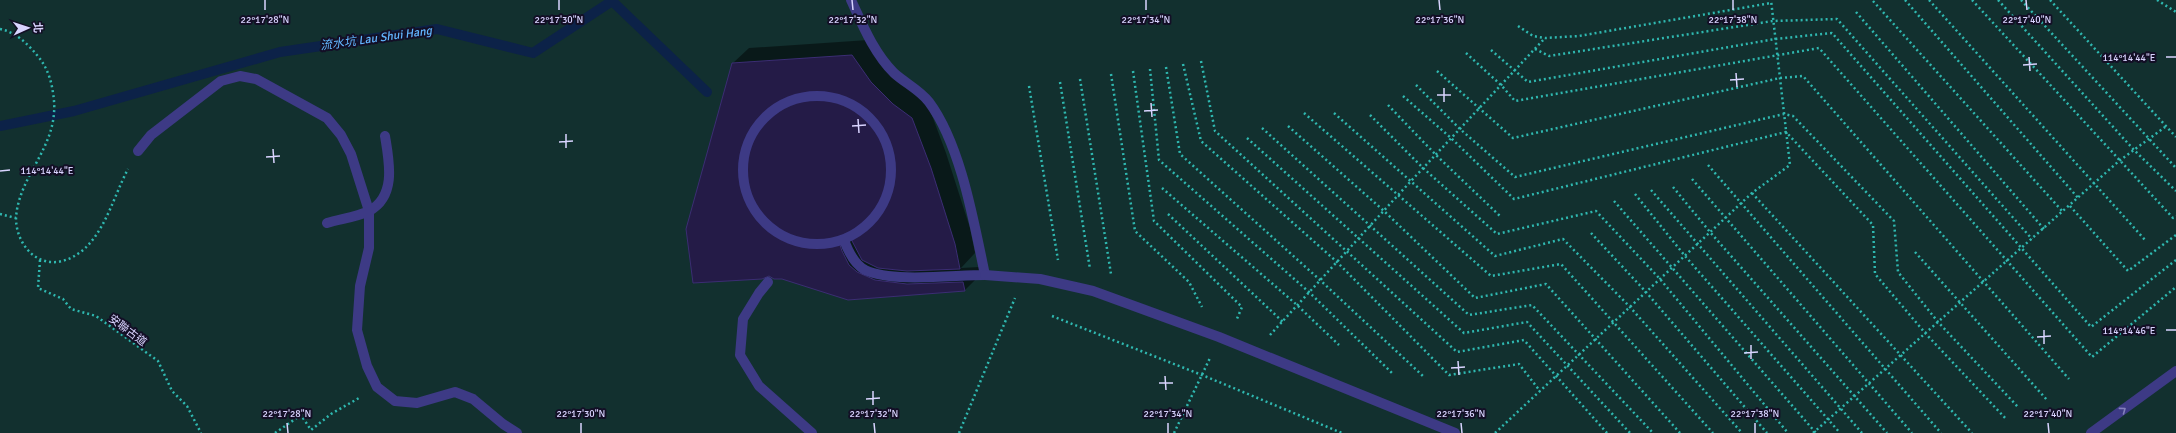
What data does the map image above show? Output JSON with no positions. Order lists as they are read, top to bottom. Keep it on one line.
{"streets":{"path":["安聯古道"]},"water":["流水坑 Lau Shui Hang"],"north":"right","coordinates":["22°17'28\"N","22°17'30\"N","22°17'32\"N","22°17'34\"N","22°17'36\"N","22°17'38\"N","22°17'40\"N","114°14'44\"E","114°14'46\"E"]}
